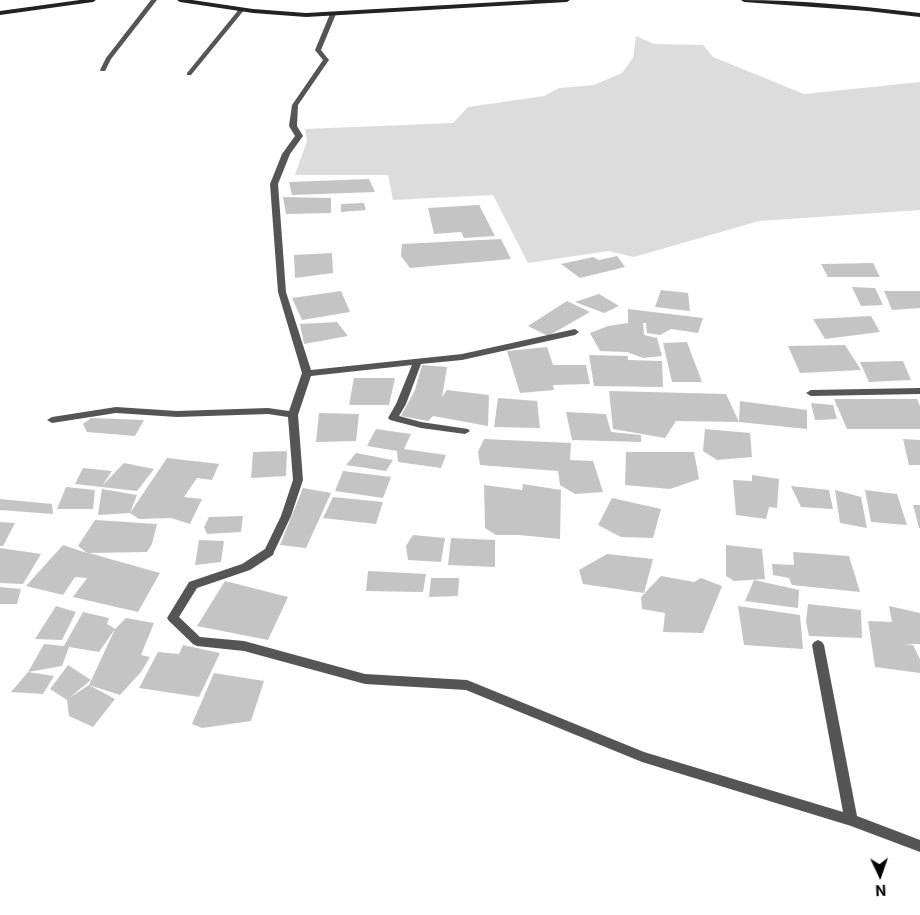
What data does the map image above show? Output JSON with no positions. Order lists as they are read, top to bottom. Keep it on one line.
{"north":"bottom"}
